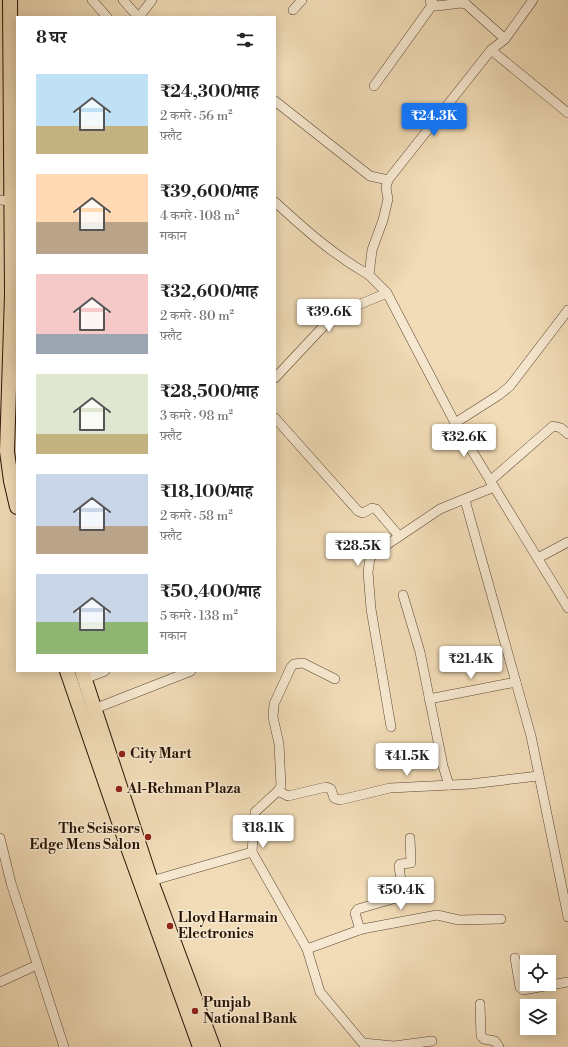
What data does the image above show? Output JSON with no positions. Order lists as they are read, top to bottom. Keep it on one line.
{"places":["City Mart","Al-Rehman Plaza","The Scissors Edge Mens Salon","Lloyd Harmain Electronics","Punjab National Bank"],"page":{"heading":"8 घर","list":[{"name":"₹24,300/माह","note":"2 कमरे · 56 m² · फ़्लैट"},{"name":"₹39,600/माह","note":"4 कमरे · 108 m² · मकान"},{"name":"₹32,600/माह","note":"2 कमरे · 80 m² · फ़्लैट"},{"name":"₹28,500/माह","note":"3 कमरे · 98 m² · फ़्लैट"},{"name":"₹18,100/माह","note":"2 कमरे · 58 m² · फ़्लैट"},{"name":"₹50,400/माह","note":"5 कमरे · 138 m² · मकान"}],"price":["₹24.3K","₹39.6K","₹32.6K","₹28.5K","₹21.4K","₹41.5K","₹18.1K","₹50.4K"]}}
